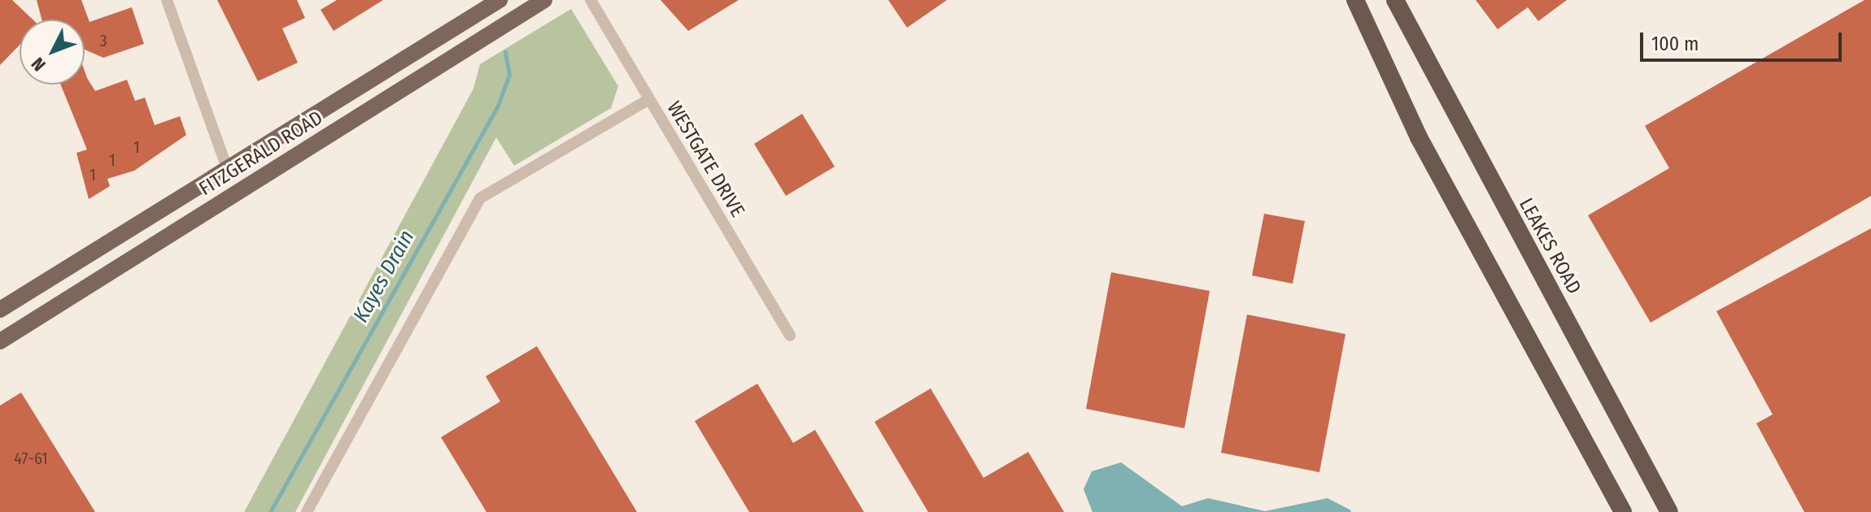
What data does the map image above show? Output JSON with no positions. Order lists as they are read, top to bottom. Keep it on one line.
{"streets":{"highway":["LEAKES ROAD"],"main road":["FITZGERALD ROAD"],"street":["WESTGATE DRIVE"]},"water":["Kayes Drain"],"house_numbers":["3","1","1","1","47-61"],"scale_bar":"100 m","north":"bottom left"}
